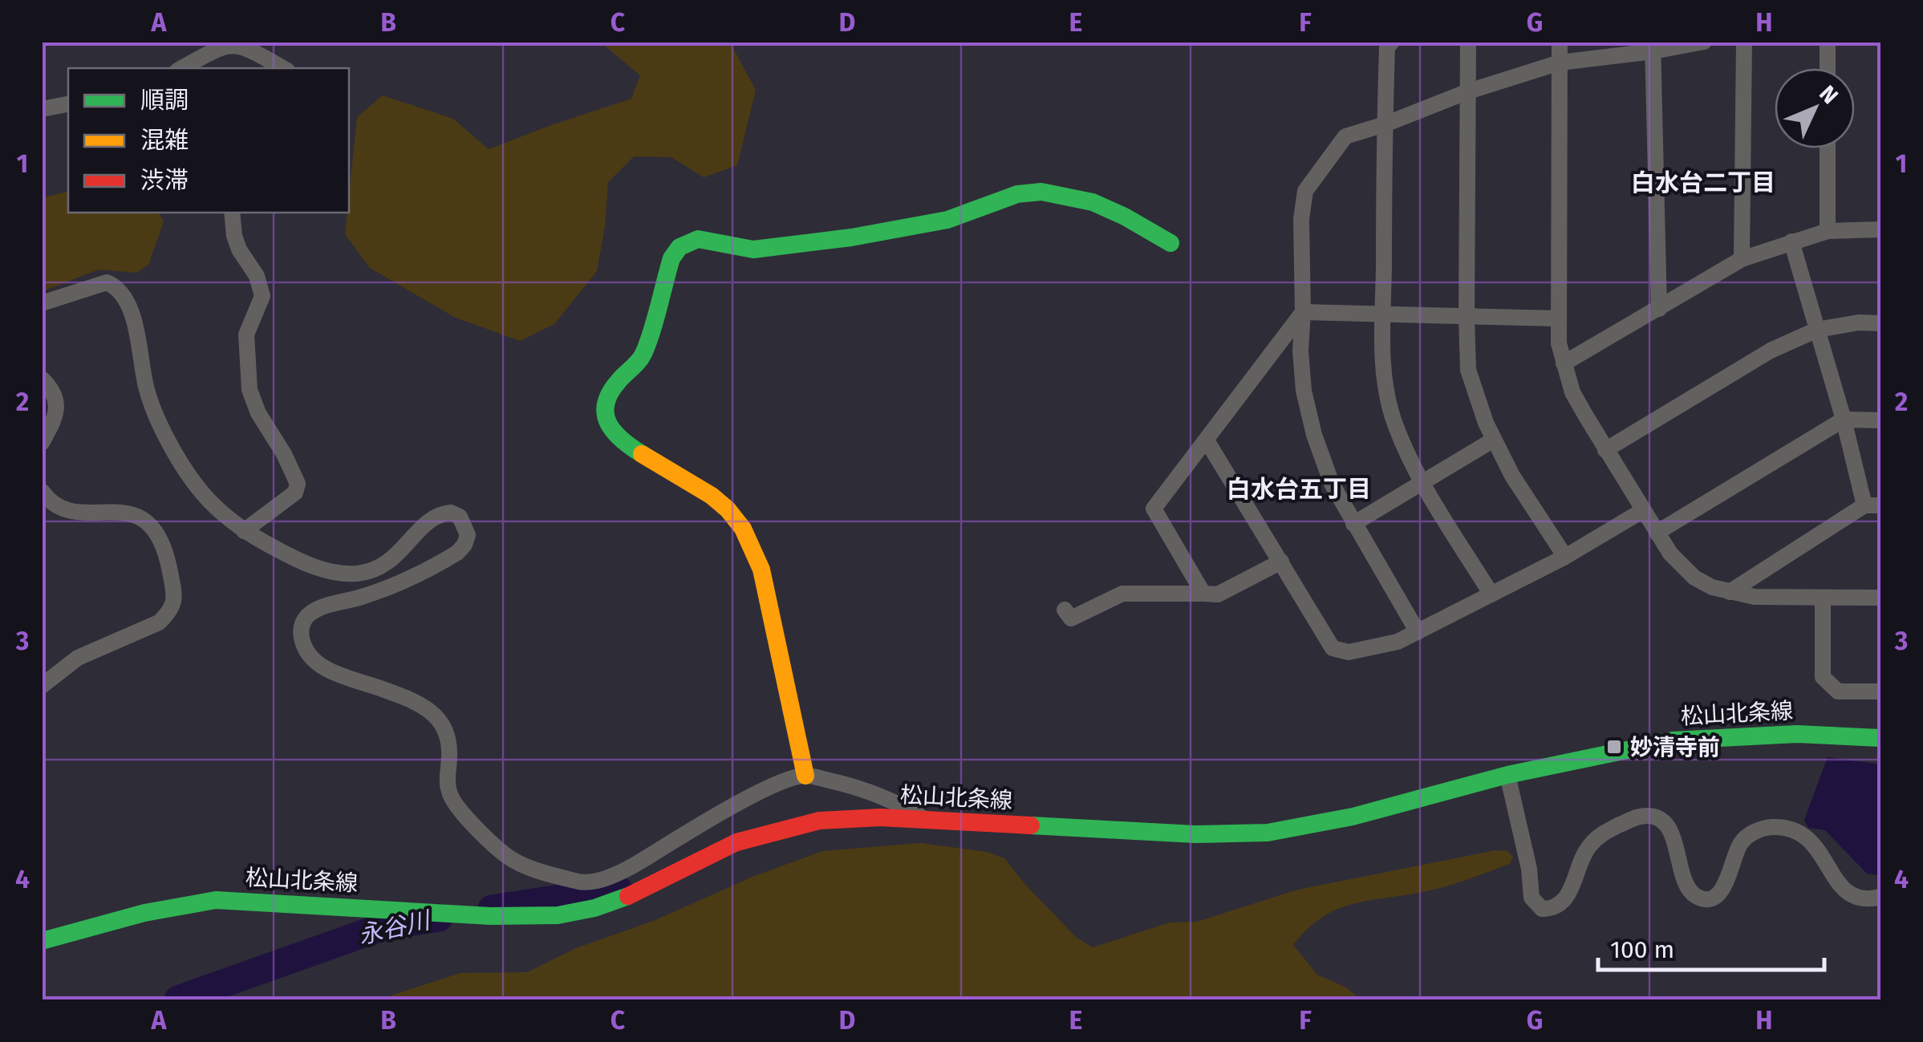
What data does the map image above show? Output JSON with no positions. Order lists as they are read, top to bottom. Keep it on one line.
{"streets":{"main road":["松山北条線"]},"districts":["白水台二丁目","白水台五丁目"],"water":["永谷川"],"places":{"transit":["妙清寺前"]},"legend":["順調","混雑","渋滞"],"scale_bar":"100 m","north":"top right","grid":{"columns":["A","B","C","D","E","F","G","H"],"rows":["1","2","3","4"]}}
